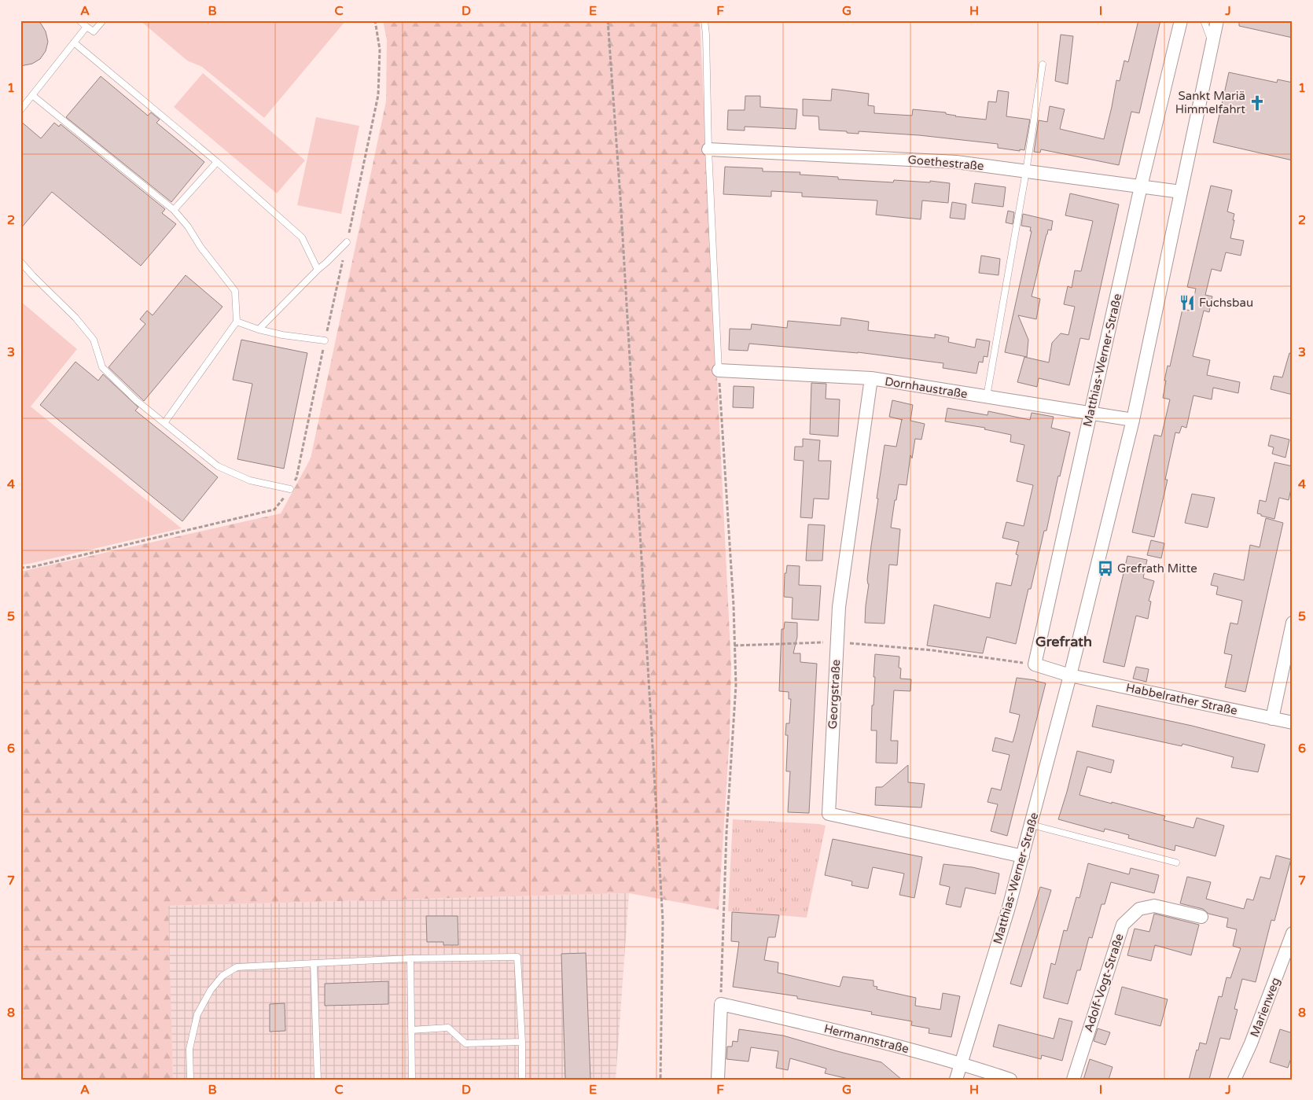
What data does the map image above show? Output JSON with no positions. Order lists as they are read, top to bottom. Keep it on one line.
{"streets":{"street":["Goethestraße","Matthias-Werner-Straße","Dornhaustraße","Georgstraße","Habbelrather Straße","Adolf-Vogt-Straße","Marienweg","Hermannstraße"]},"crossings":[["Goethestraße","Matthias-Werner-Straße"],["Matthias-Werner-Straße","Dornhaustraße"],["Matthias-Werner-Straße","Georgstraße"],["Matthias-Werner-Straße","Habbelrather Straße"],["Matthias-Werner-Straße","Hermannstraße"],["Dornhaustraße","Georgstraße"]],"districts":["Grefrath"],"places":{"church":["Sankt Mariä Himmelfahrt"],"restaurant":["Fuchsbau"],"bus stop":["Grefrath Mitte"]},"grid":{"columns":["A","B","C","D","E","F","G","H","I","J"],"rows":["1","2","3","4","5","6","7","8"]}}
